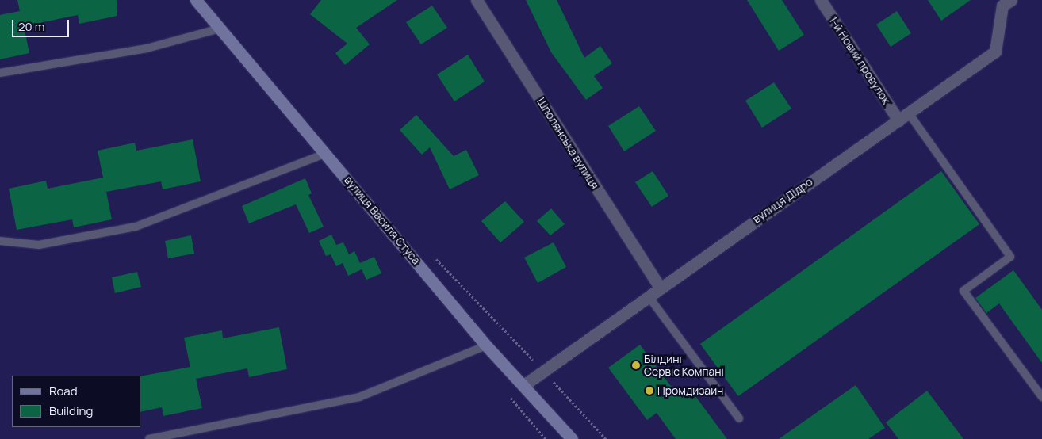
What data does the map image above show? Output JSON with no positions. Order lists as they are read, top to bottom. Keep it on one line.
{"streets":{"street":["1-й Новий провулок","Шполянська вулиця","вулиця Дідро","вулиця Василя Стуса"]},"crossings":[["1-й Новий провулок","вулиця Дідро"],["Шполянська вулиця","вулиця Дідро"],["вулиця Дідро","вулиця Василя Стуса"]],"places":["Білдинг Сервіс Компані","Промдизайн"],"legend":["Road","Building"],"scale_bar":"20 m"}
